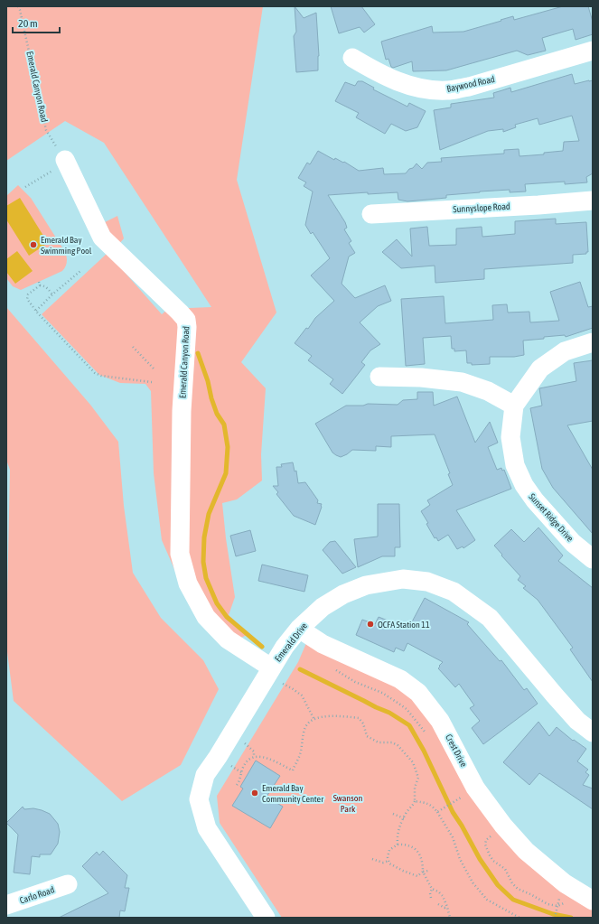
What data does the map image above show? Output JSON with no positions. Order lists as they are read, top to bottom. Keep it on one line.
{"streets":{"street":["Baywood Road","Emerald Canyon Road","Sunnyslope Road","Sunset Ridge Drive","Emerald Drive","Crest Drive","Carlo Road"]},"crossings":[["Emerald Canyon Road","Emerald Drive"],["Emerald Drive","Crest Drive"]],"parks":["Swanson Park"],"places":["Emerald Bay Swimming Pool","OCFA Station 11","Emerald Bay Community Center"],"scale_bar":"20 m"}
